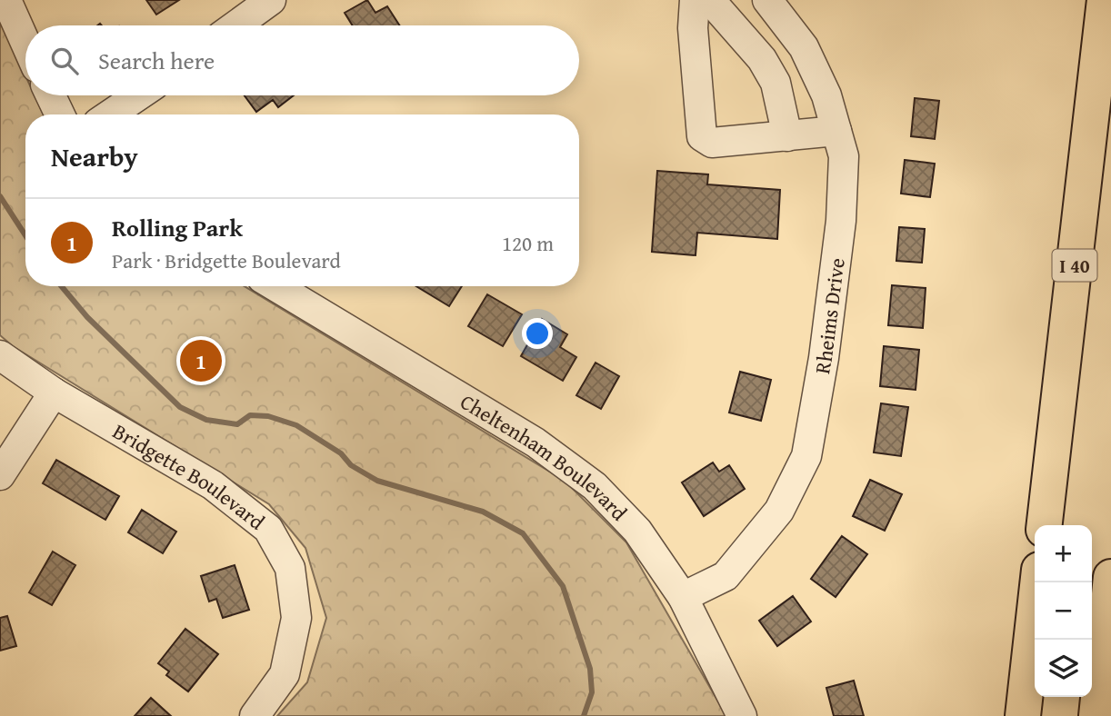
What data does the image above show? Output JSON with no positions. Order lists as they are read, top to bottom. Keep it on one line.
{"streets":{"highway":["I 40"],"street":["Rheims Drive","Cheltenham Boulevard","Bridgette Boulevard"]},"crossings":[["Rheims Drive","Cheltenham Boulevard"]],"page":{"search":"Search here","heading":"Nearby","list":[{"mark":"1","name":"Rolling Park","note":"Park · Bridgette Boulevard","value":"120 m"}],"pins":"1","map_buttons":["+","−"]}}
